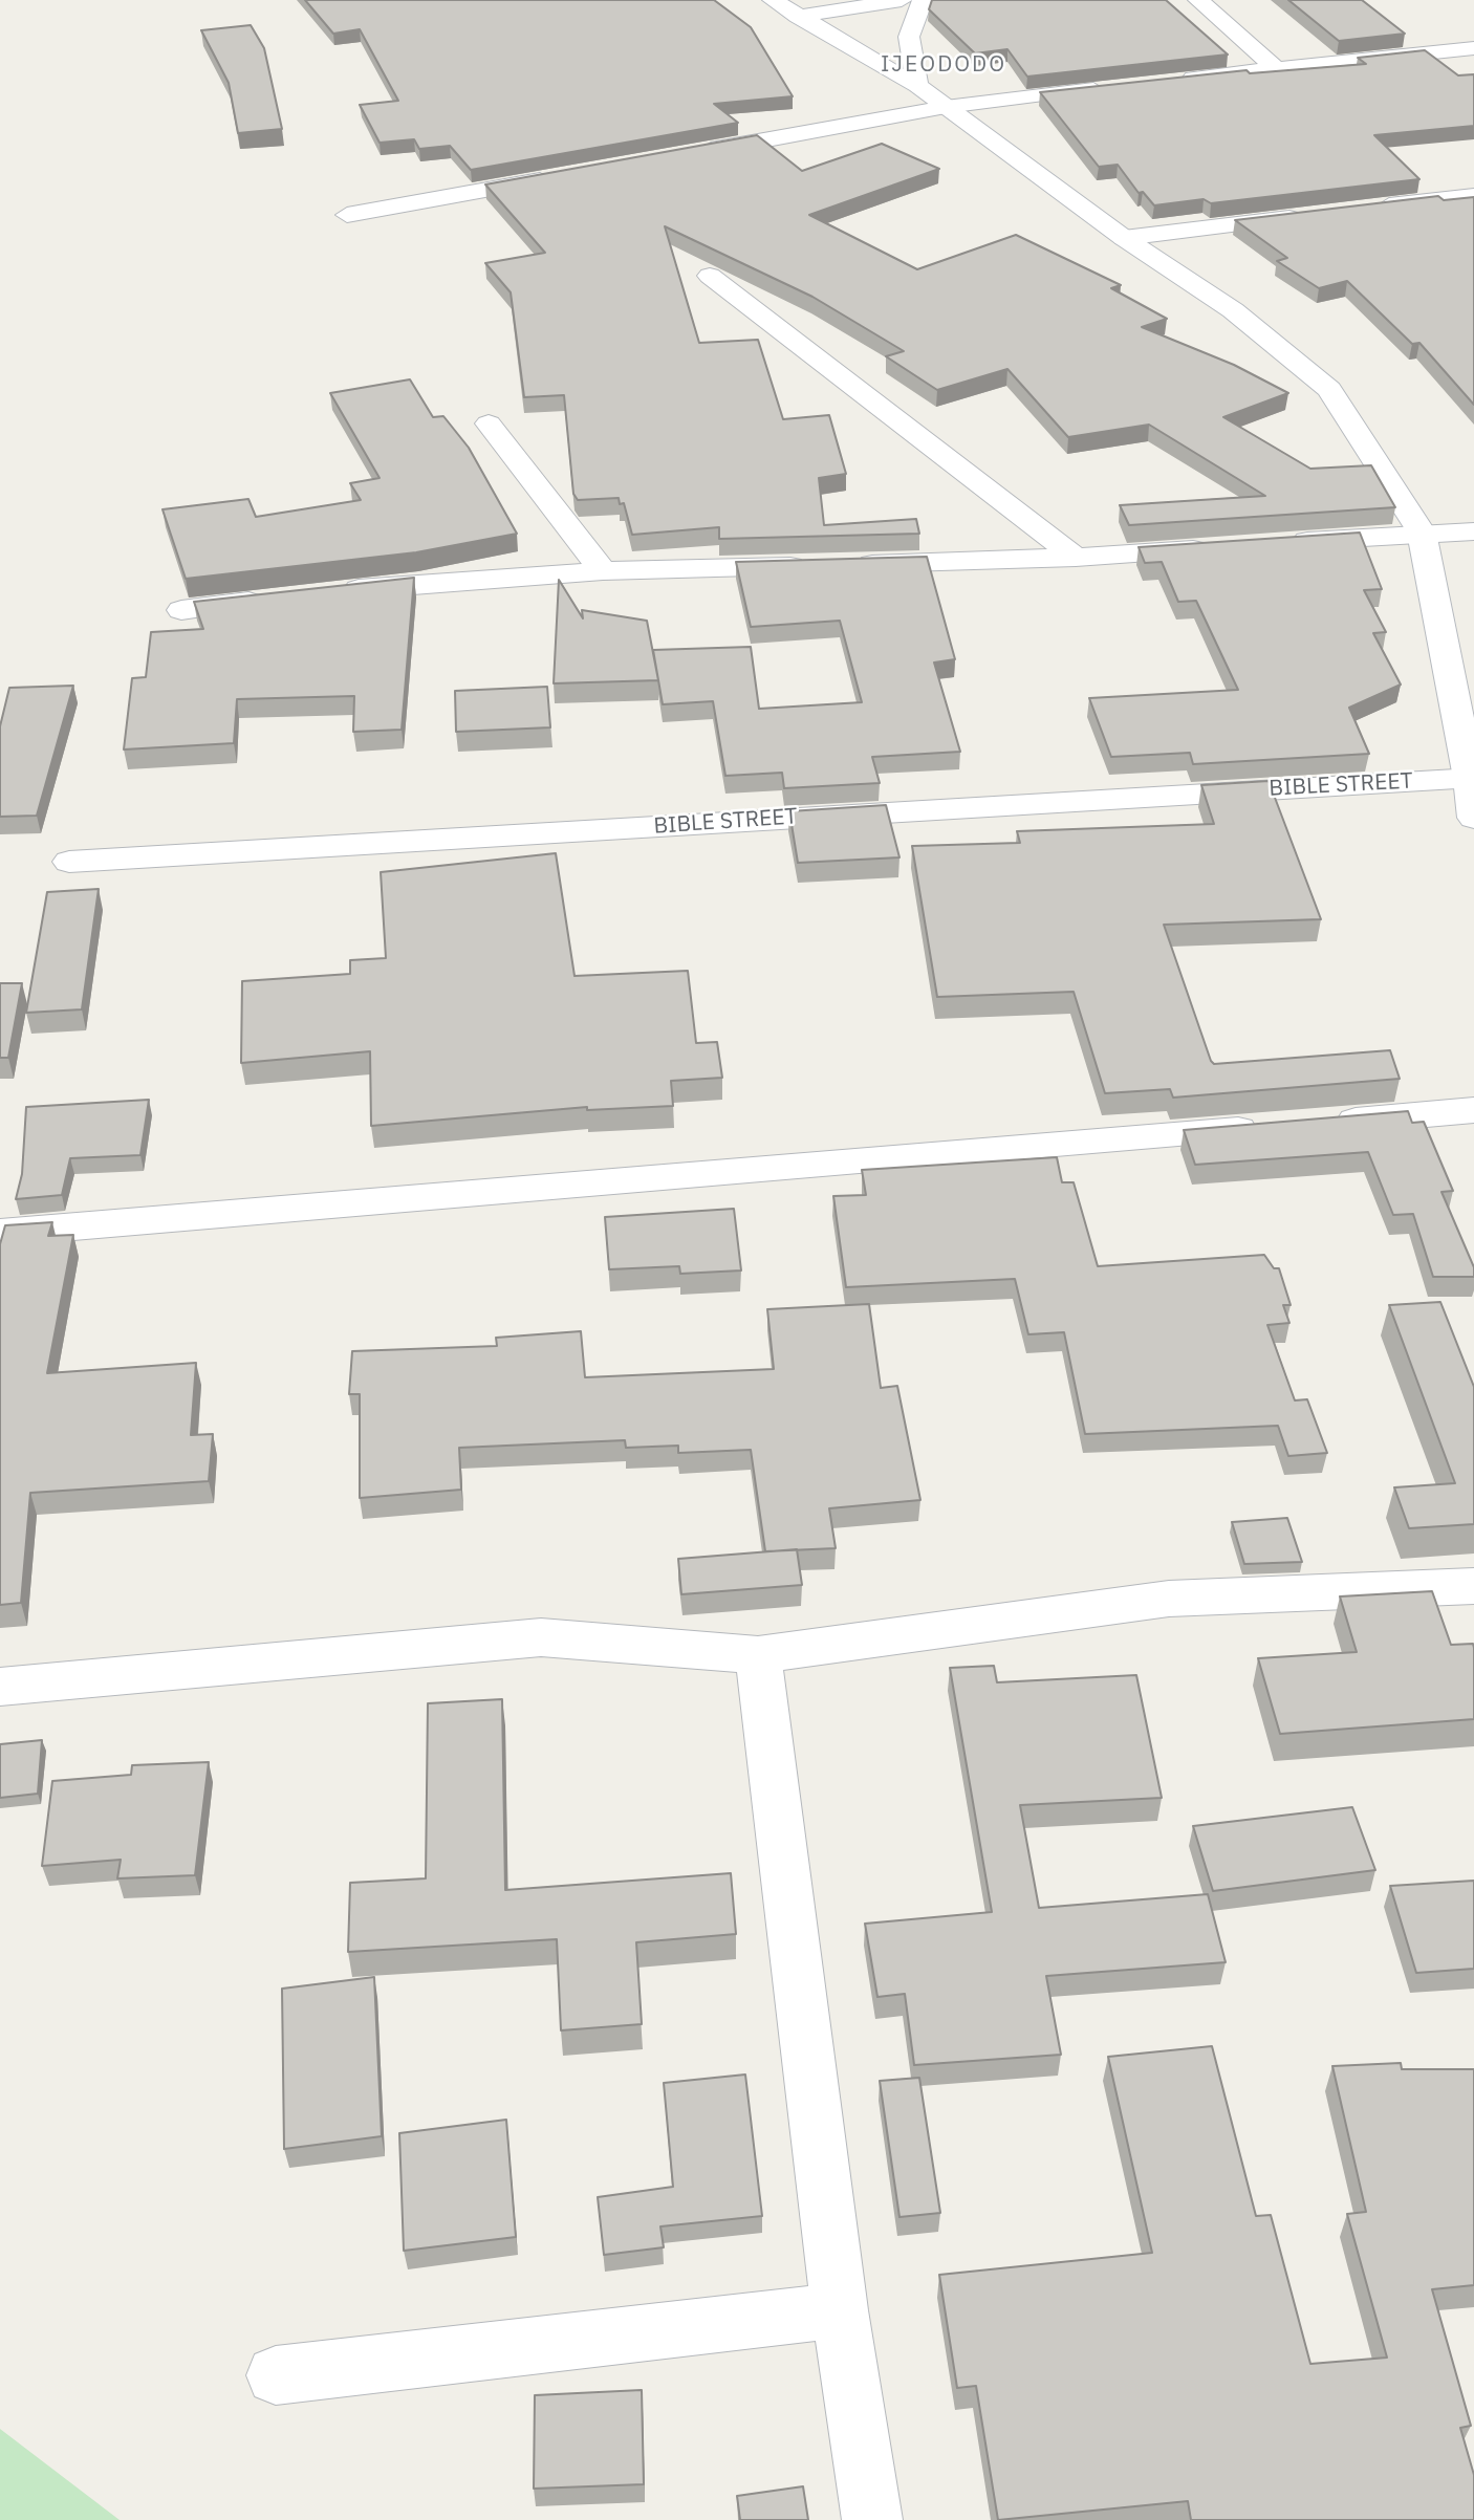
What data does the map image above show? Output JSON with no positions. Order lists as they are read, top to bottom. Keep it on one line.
{"streets":{"street":["BIBLE STREET"]},"districts":["IJEODODO"]}
